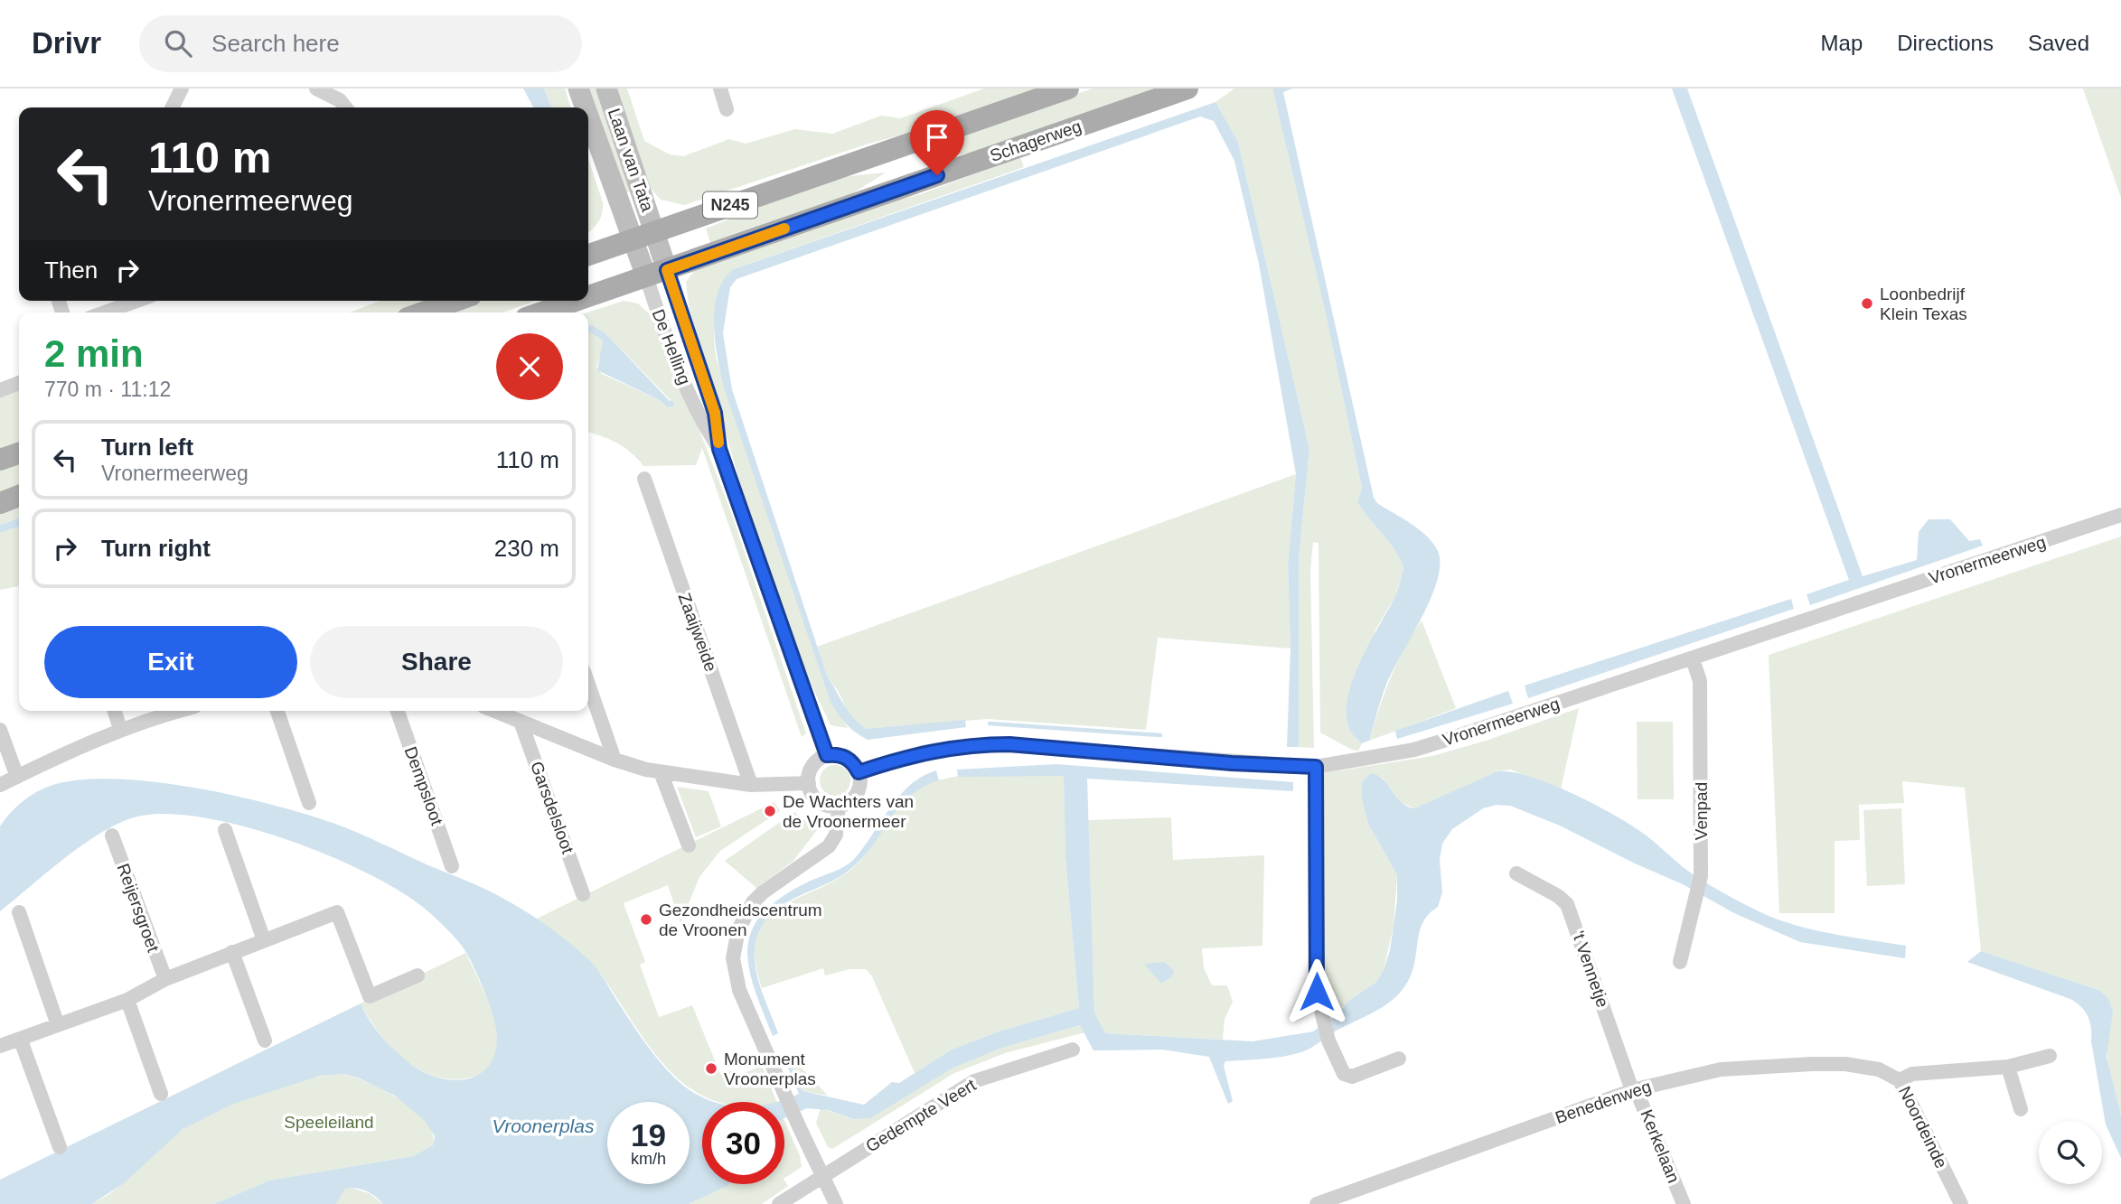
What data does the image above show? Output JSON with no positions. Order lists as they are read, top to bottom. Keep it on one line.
{"streets":{"main road":["Schagerweg","N245"],"street":["Laan van Tata","De Helling","Vronermeerweg","Zaaijweide","Dempsloot","Garsdelsloot","Venpad","Reijersgroet","'t Vennetje","Benedenweg","Gedempte Veert","Noordeinde","Kerkelaan"]},"crossings":[["Schagerweg","Laan van Tata"],["Schagerweg","De Helling"],["Laan van Tata","N245"],["Laan van Tata","De Helling"],["De Helling","Vronermeerweg"],["Vronermeerweg","Venpad"],["'t Vennetje","Benedenweg"],["'t Vennetje","Kerkelaan"],["Benedenweg","Noordeinde"],["Benedenweg","Kerkelaan"]],"water":["Vroonerplas"],"parks":["Speeleiland"],"places":["Loonbedrijf Klein Texas","De Wachters van de Vroonermeer","Gezondheidscentrum de Vroonen","Monument Vroonerplas"],"page":{"header":"Drivr","search":"Search here","nav":["Map","Directions","Saved"],"turn":["110 m","Vronermeerweg"],"then":"Then","heading":["2 min","770 m · 11:12"],"list":[{"name":"Turn left","note":"Vronermeerweg","value":"110 m"},{"name":"Turn right","value":"230 m"}],"buttons":["Exit","Share"],"speed":"19 km/h","limit":"30"}}
